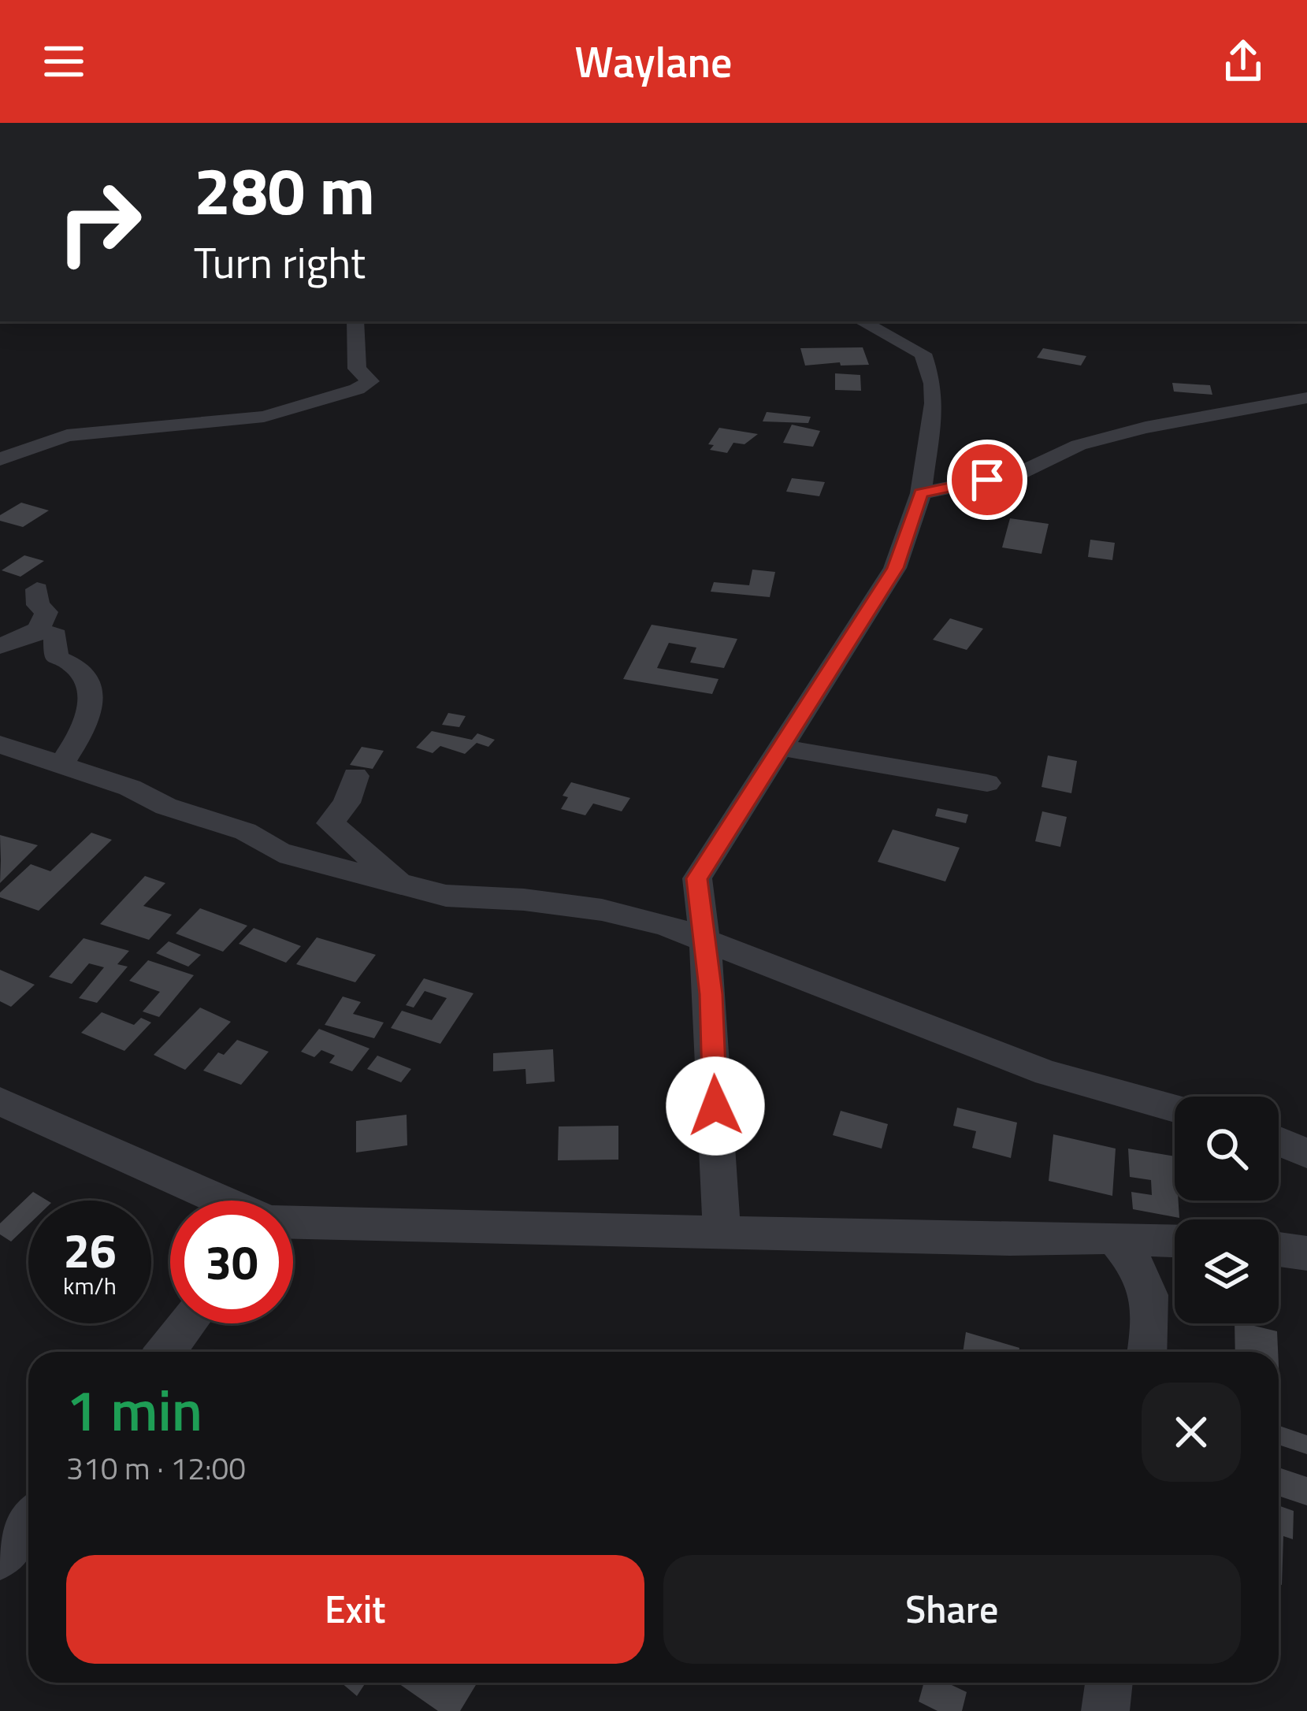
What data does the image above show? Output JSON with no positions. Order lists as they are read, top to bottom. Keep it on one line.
{"page":{"header":"Waylane","turn":["280 m","Turn right"],"speed":"26 km/h","limit":"30","heading":["1 min","310 m · 12:00"],"buttons":["Exit","Share"]}}
